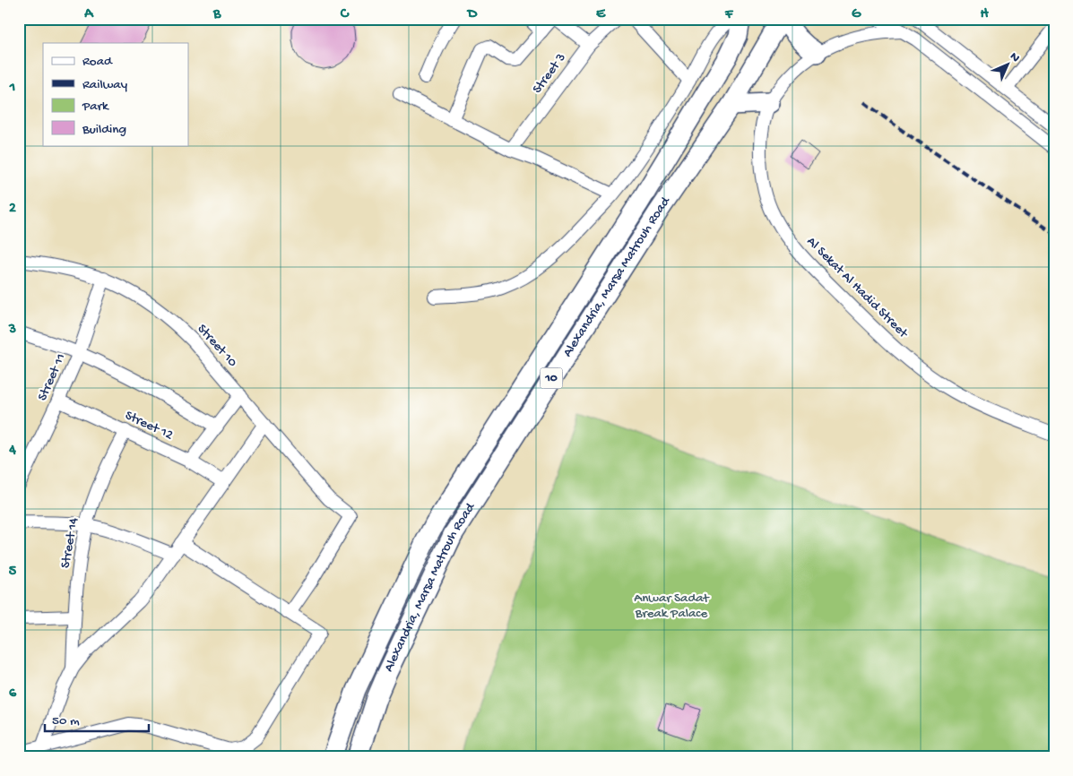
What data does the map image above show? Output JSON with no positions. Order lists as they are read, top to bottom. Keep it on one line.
{"streets":{"main road":["Alexandria, Marsa Matrouh Road","10"],"street":["Street 3","Al Sekat Al Hadid Street","Street 10","Street 11","Street 12","Street 14"]},"crossings":[["Street 10","Street 11"],["Street 11","Street 12"],["Street 12","Street 14"]],"parks":["Anwar Sadat Break Palace"],"legend":["Road","Railway","Park","Building"],"scale_bar":"50 m","north":"top right","grid":{"columns":["A","B","C","D","E","F","G","H"],"rows":["1","2","3","4","5","6"]}}
